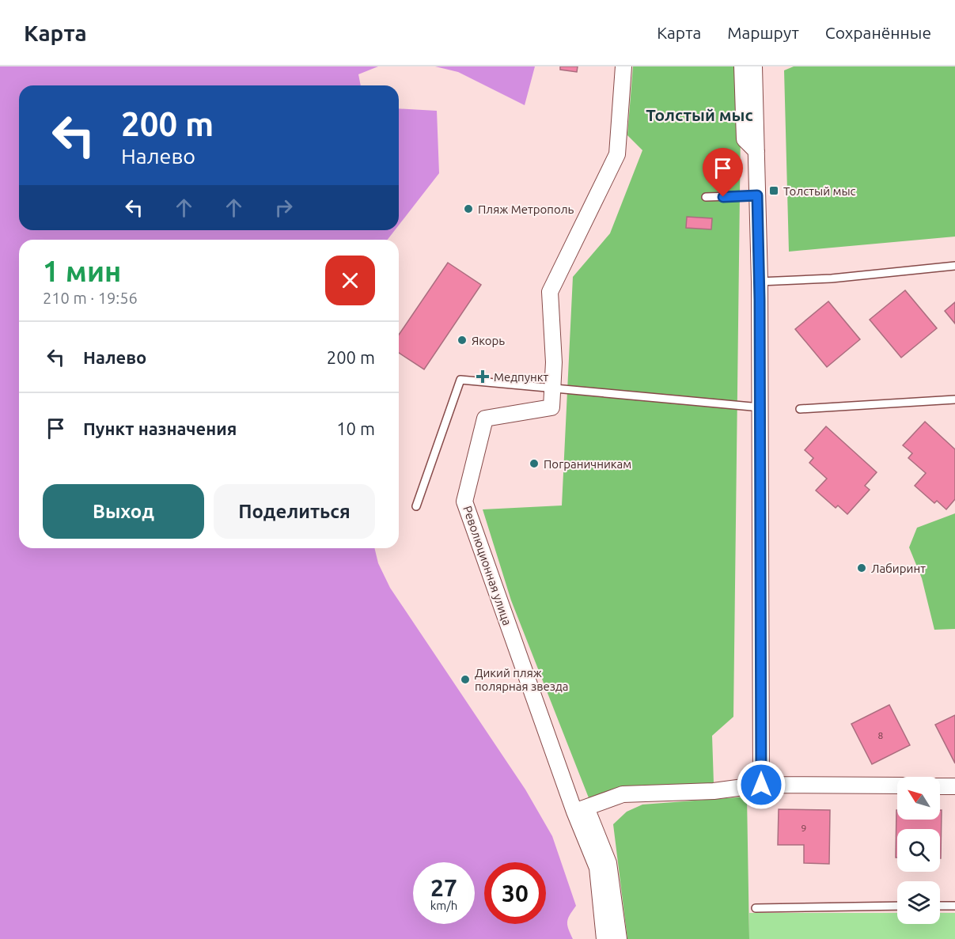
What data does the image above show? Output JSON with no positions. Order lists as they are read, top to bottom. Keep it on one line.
{"streets":{"street":["Революционная улица"]},"districts":["Толстый мыс"],"places":{"transit":["Толстый мыс"],"other":["Пляж Метрополь","Якорь","Пограничникам","Лабиринт","Дикий пляж полярная звезда"],"health":["Медпункт"]},"house_numbers":["8","9"],"north":"top left","page":{"header":"Карта","nav":["Карта","Маршрут","Сохранённые"],"turn":["200 m","Налево"],"heading":["1 мин","210 m · 19:56"],"list":[{"name":"Налево","value":"200 m"},{"name":"Пункт назначения","value":"10 m"}],"buttons":["Выход","Поделиться"],"speed":"27 km/h","limit":"30"}}
